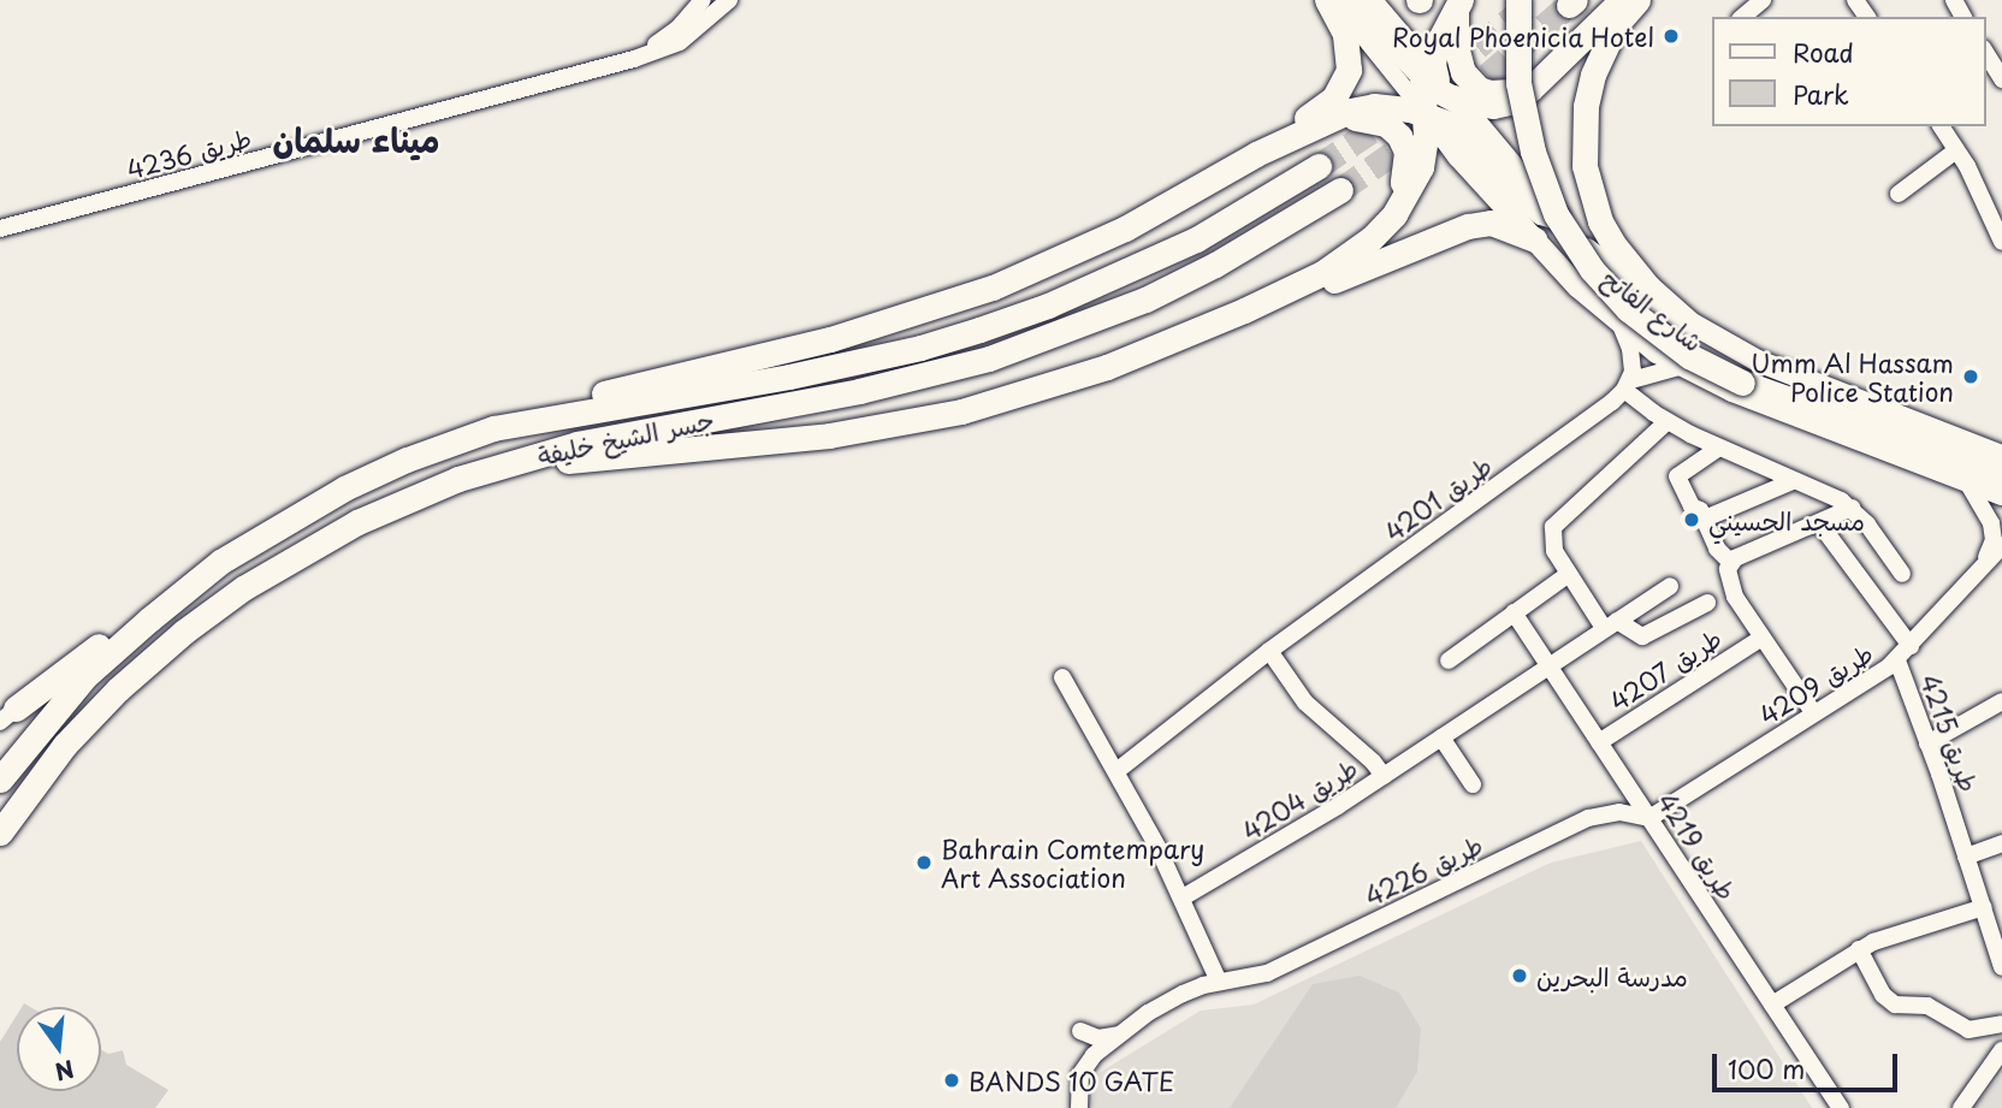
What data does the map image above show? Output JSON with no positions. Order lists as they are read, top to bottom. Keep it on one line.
{"streets":{"highway":["جسر الشيخ خليفة"],"main road":["شارع الفاتح"],"street":["طريق 4236","طريق 4201","طريق 4207","طريق 4209","طريق 4215","طريق 4204","طريق 4219","طريق 4226"]},"crossings":[["شارع الفاتح","طريق 4201"],["طريق 4207","طريق 4209"],["طريق 4207","طريق 4219"],["طريق 4209","طريق 4215"],["طريق 4209","طريق 4219"],["طريق 4209","طريق 4226"],["طريق 4204","طريق 4219"],["طريق 4219","طريق 4226"]],"districts":["ميناء سلمان"],"places":["Royal Phoenicia Hotel","Umm Al Hassam Police Station","مسجد الحسيني","Bahrain Comtempary Art Association","مدرسة البحرين","BANDS 10 GATE"],"legend":["Road","Park"],"scale_bar":"100 m","north":"bottom"}
